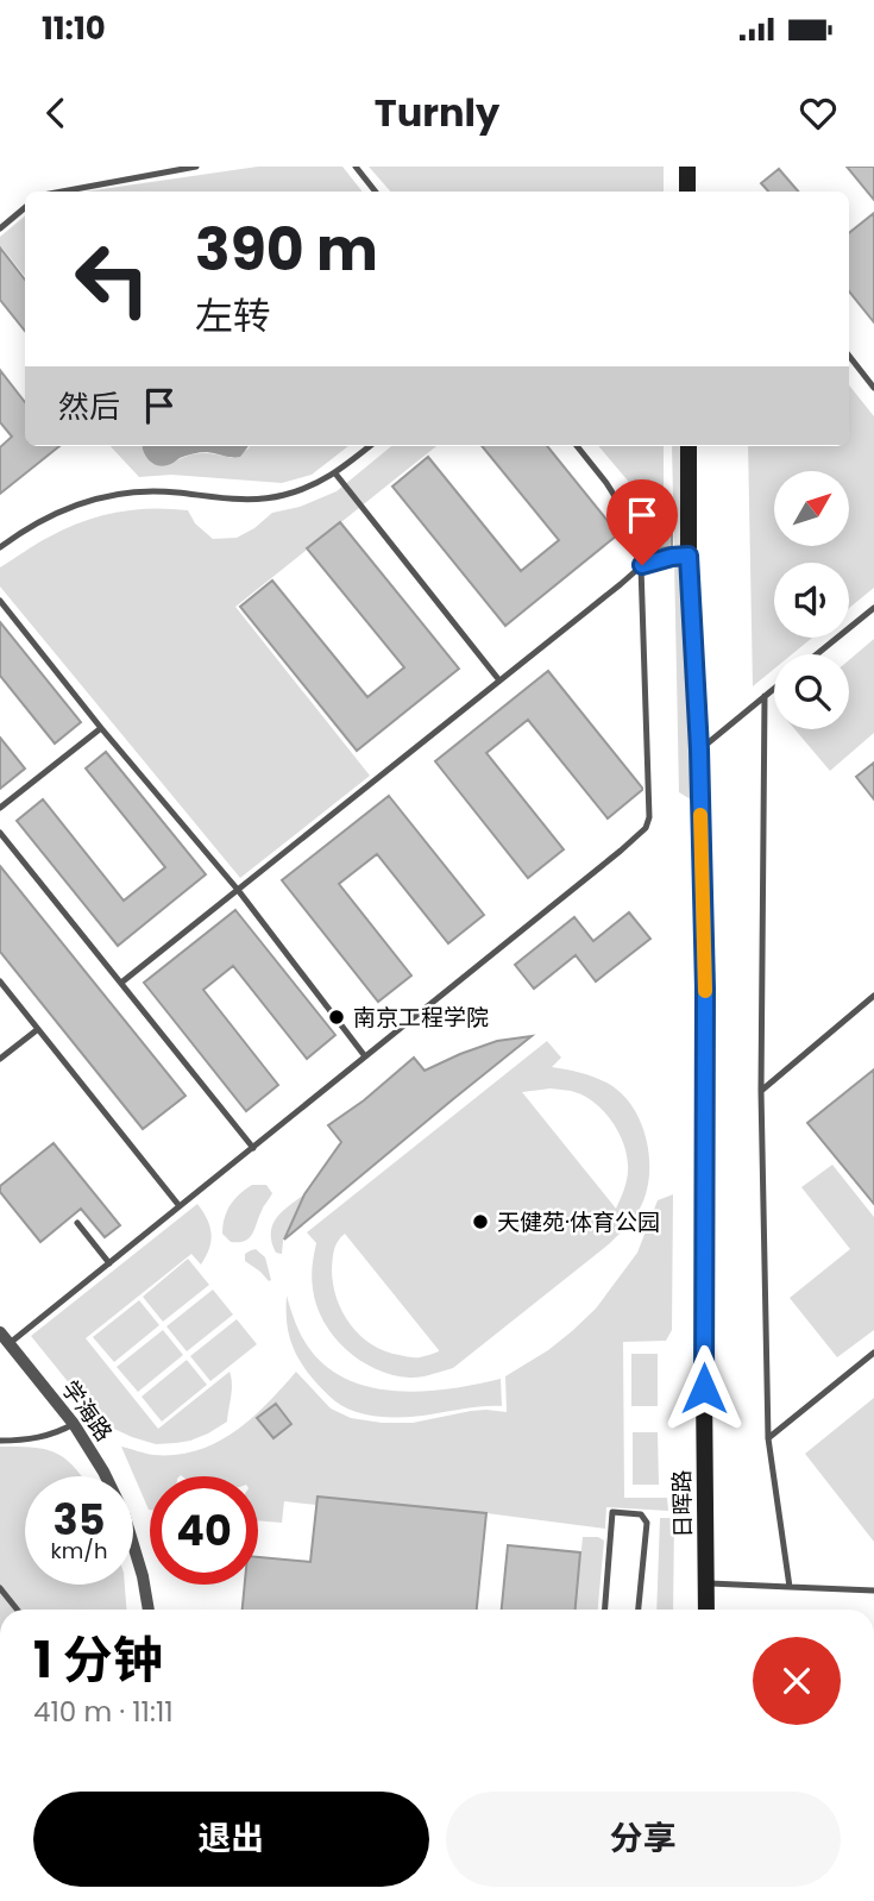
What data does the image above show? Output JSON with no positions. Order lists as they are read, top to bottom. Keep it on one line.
{"streets":{"street":["学海路","日晖路"]},"places":["南京工程学院","天健苑·体育公园"],"north":"top right","page":{"status":"11:10","header":"Turnly","turn":["390 m","左转"],"then":"然后","speed":"35 km/h","limit":"40","heading":["1 分钟","410 m · 11:11"],"buttons":["退出","分享"]}}
